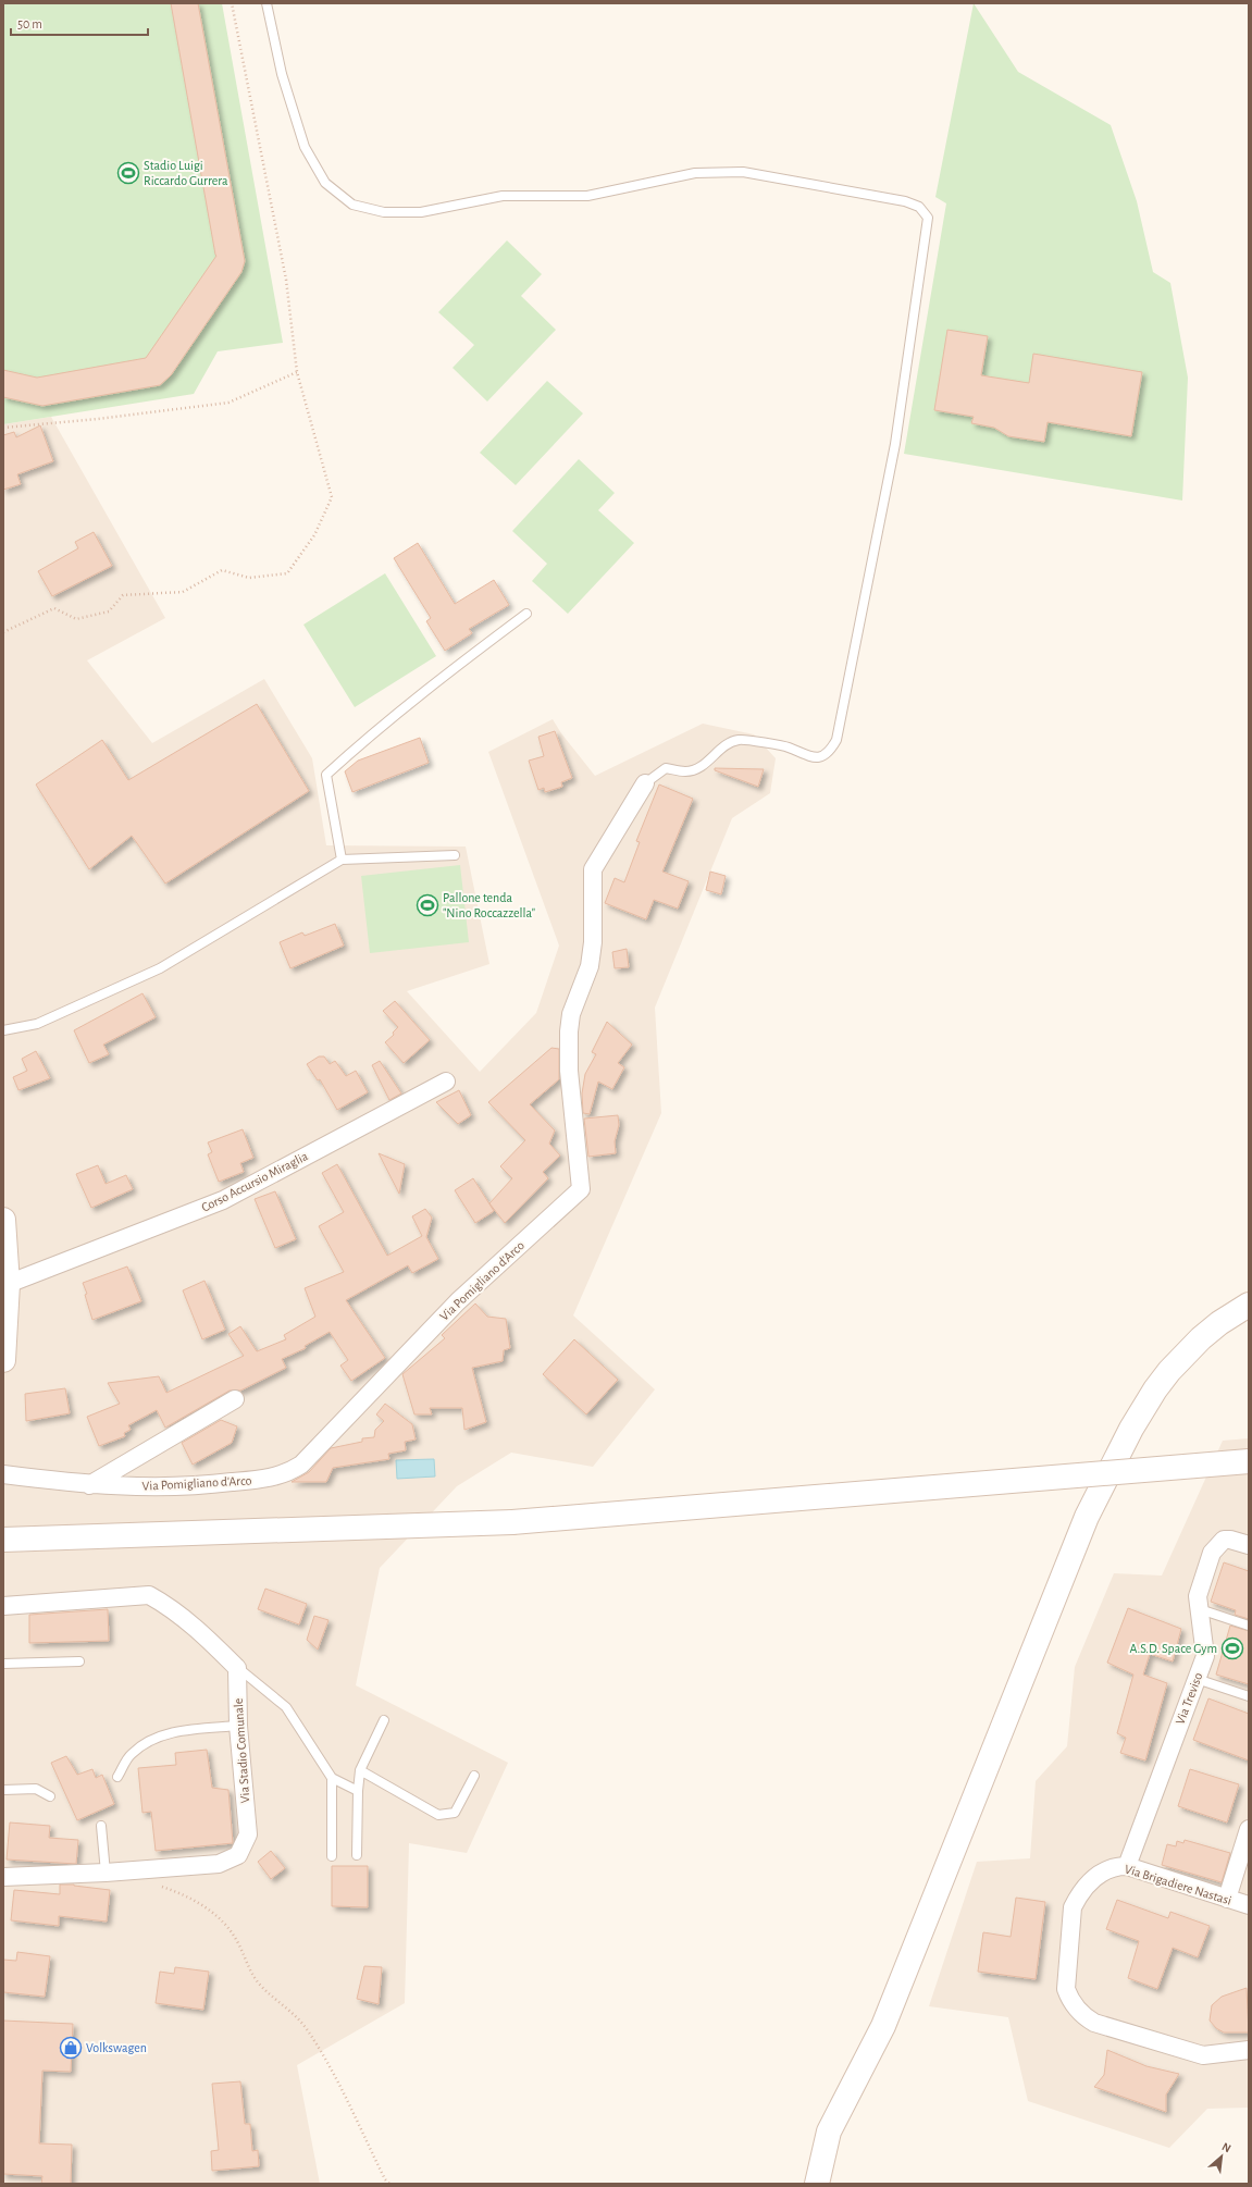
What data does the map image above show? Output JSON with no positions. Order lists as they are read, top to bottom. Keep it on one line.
{"streets":{"street":["Corso Accursio Miraglia","Via Pomigliano d'Arco","Via Treviso","Via Stadio Comunale","Via Brigadiere Nastasi"]},"crossings":[["Via Treviso","Via Brigadiere Nastasi"]],"places":{"sports":["Stadio Luigi Riccardo Gurrera","Pallone tenda \"Nino Roccazzella\"","A.S.D. Space Gym"],"shop":["Volkswagen"]},"scale_bar":"50 m","north":"top right"}
